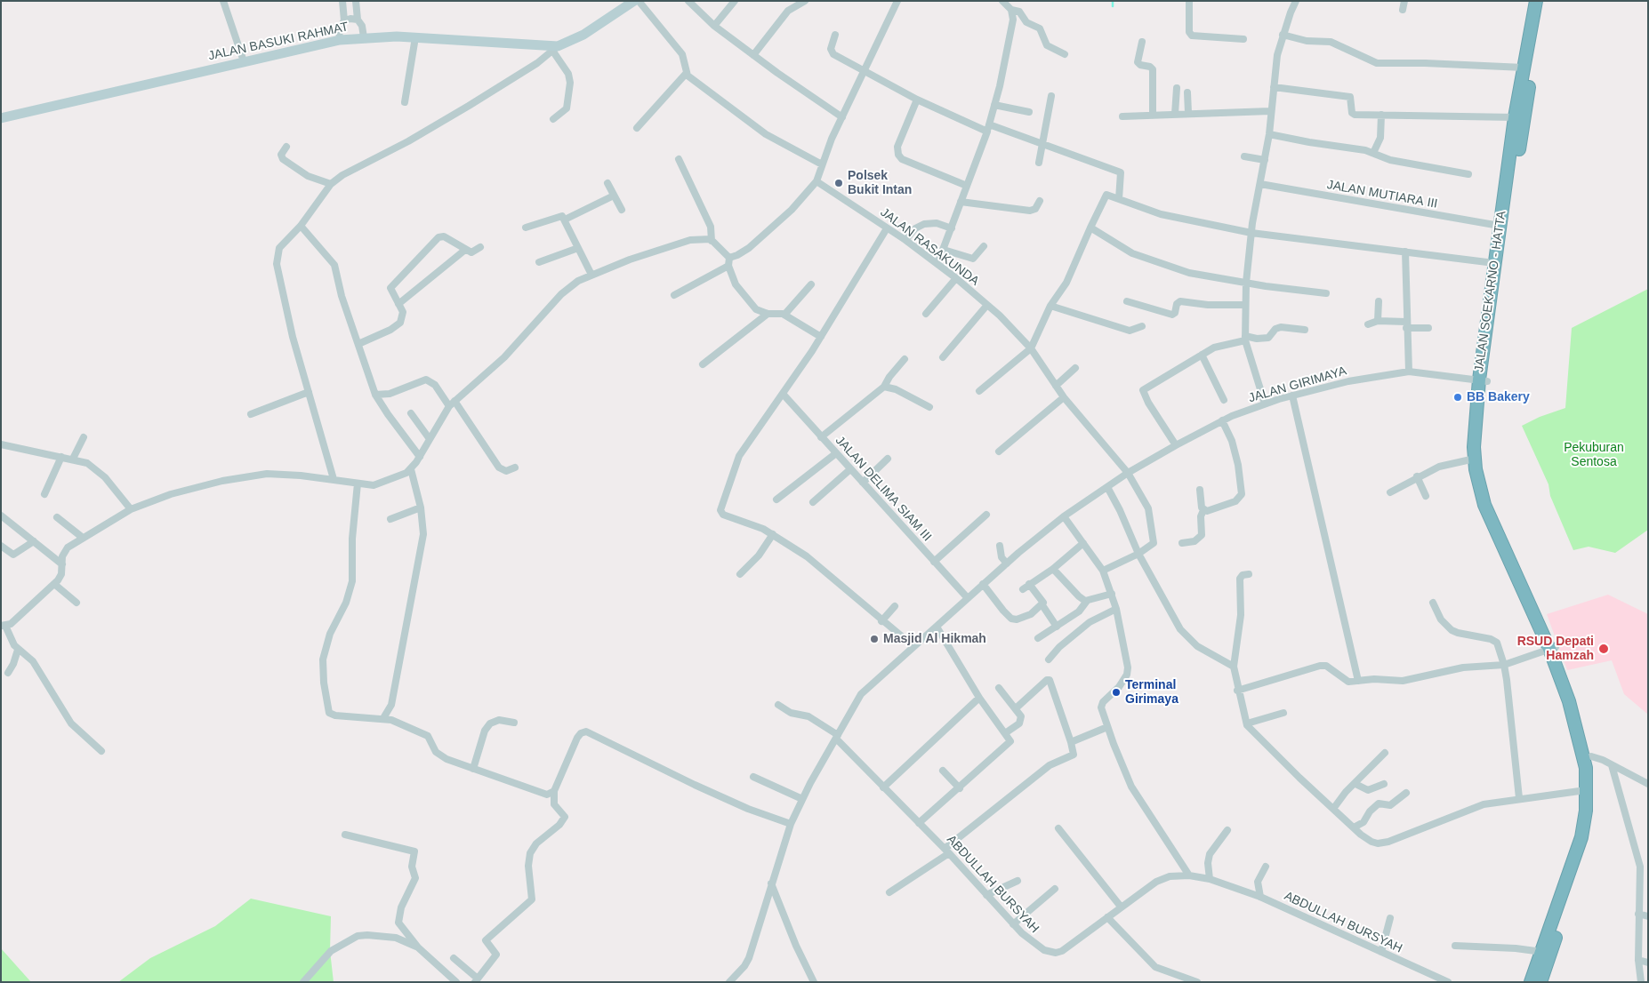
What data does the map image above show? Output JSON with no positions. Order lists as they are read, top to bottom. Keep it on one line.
{"streets":{"highway":["JALAN SOEKARNO - HATTA"],"street":["JALAN BASUKI RAHMAT","JALAN MUTIARA III","JALAN RASAKUNDA","JALAN GIRIMAYA","JALAN DELIMA SIAM III","ABDULLAH BURSYAH"]},"crossings":[["JALAN MUTIARA III","JALAN SOEKARNO - HATTA"],["JALAN RASAKUNDA","JALAN GIRIMAYA"],["JALAN SOEKARNO - HATTA","JALAN GIRIMAYA"],["JALAN GIRIMAYA","JALAN DELIMA SIAM III"],["JALAN GIRIMAYA","ABDULLAH BURSYAH"]],"parks":["Pekuburan Sentosa"],"places":["Polsek Bukit Intan","BB Bakery","Masjid Al Hikmah","RSUD Depati Hamzah","Terminal Girimaya"]}
